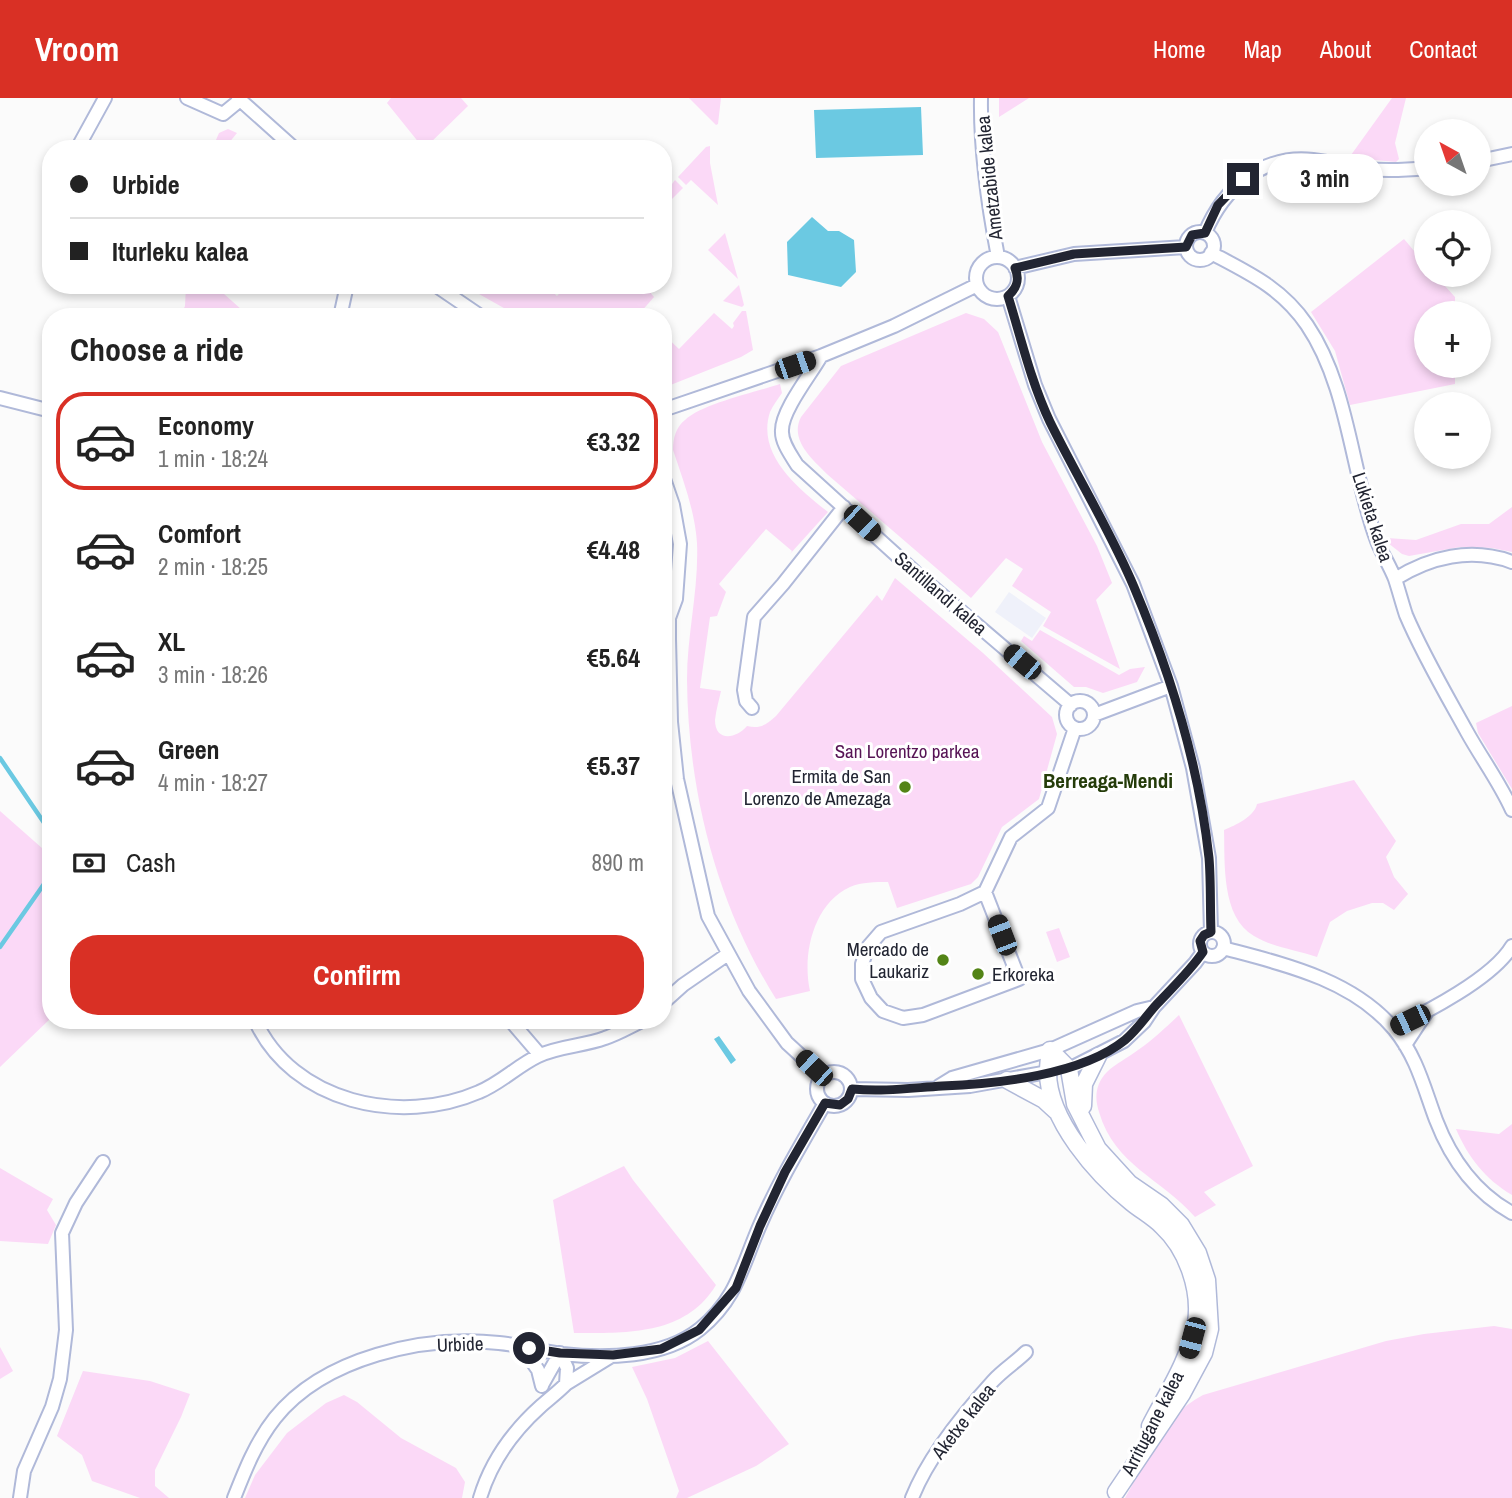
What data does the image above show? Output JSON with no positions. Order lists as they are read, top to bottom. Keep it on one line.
{"streets":{"street":["Ametzabide kalea","Lukieta kalea","Santillandi kalea","Urbide","Aketxe kalea","Arritugane kalea"]},"districts":["Berreaga-Mendi"],"parks":["San Lorentzo parkea"],"places":["Ermita de San Lorenzo de Amezaga","Mercado de Laukariz","Erkoreka"],"north":"top left","page":{"header":"Vroom","nav":["Home","Map","About","Contact"],"map_buttons":["+","−"],"banner":["Urbide","Iturleku kalea"],"bubble":"3 min","heading":"Choose a ride","list":[{"name":"Economy","note":"1 min · 18:24","value":"€3.32"},{"name":"Comfort","note":"2 min · 18:25","value":"€4.48"},{"name":"XL","note":"3 min · 18:26","value":"€5.64"},{"name":"Green","note":"4 min · 18:27","value":"€5.37"}],"pay":["Cash","890 m"],"buttons":"Confirm"}}
